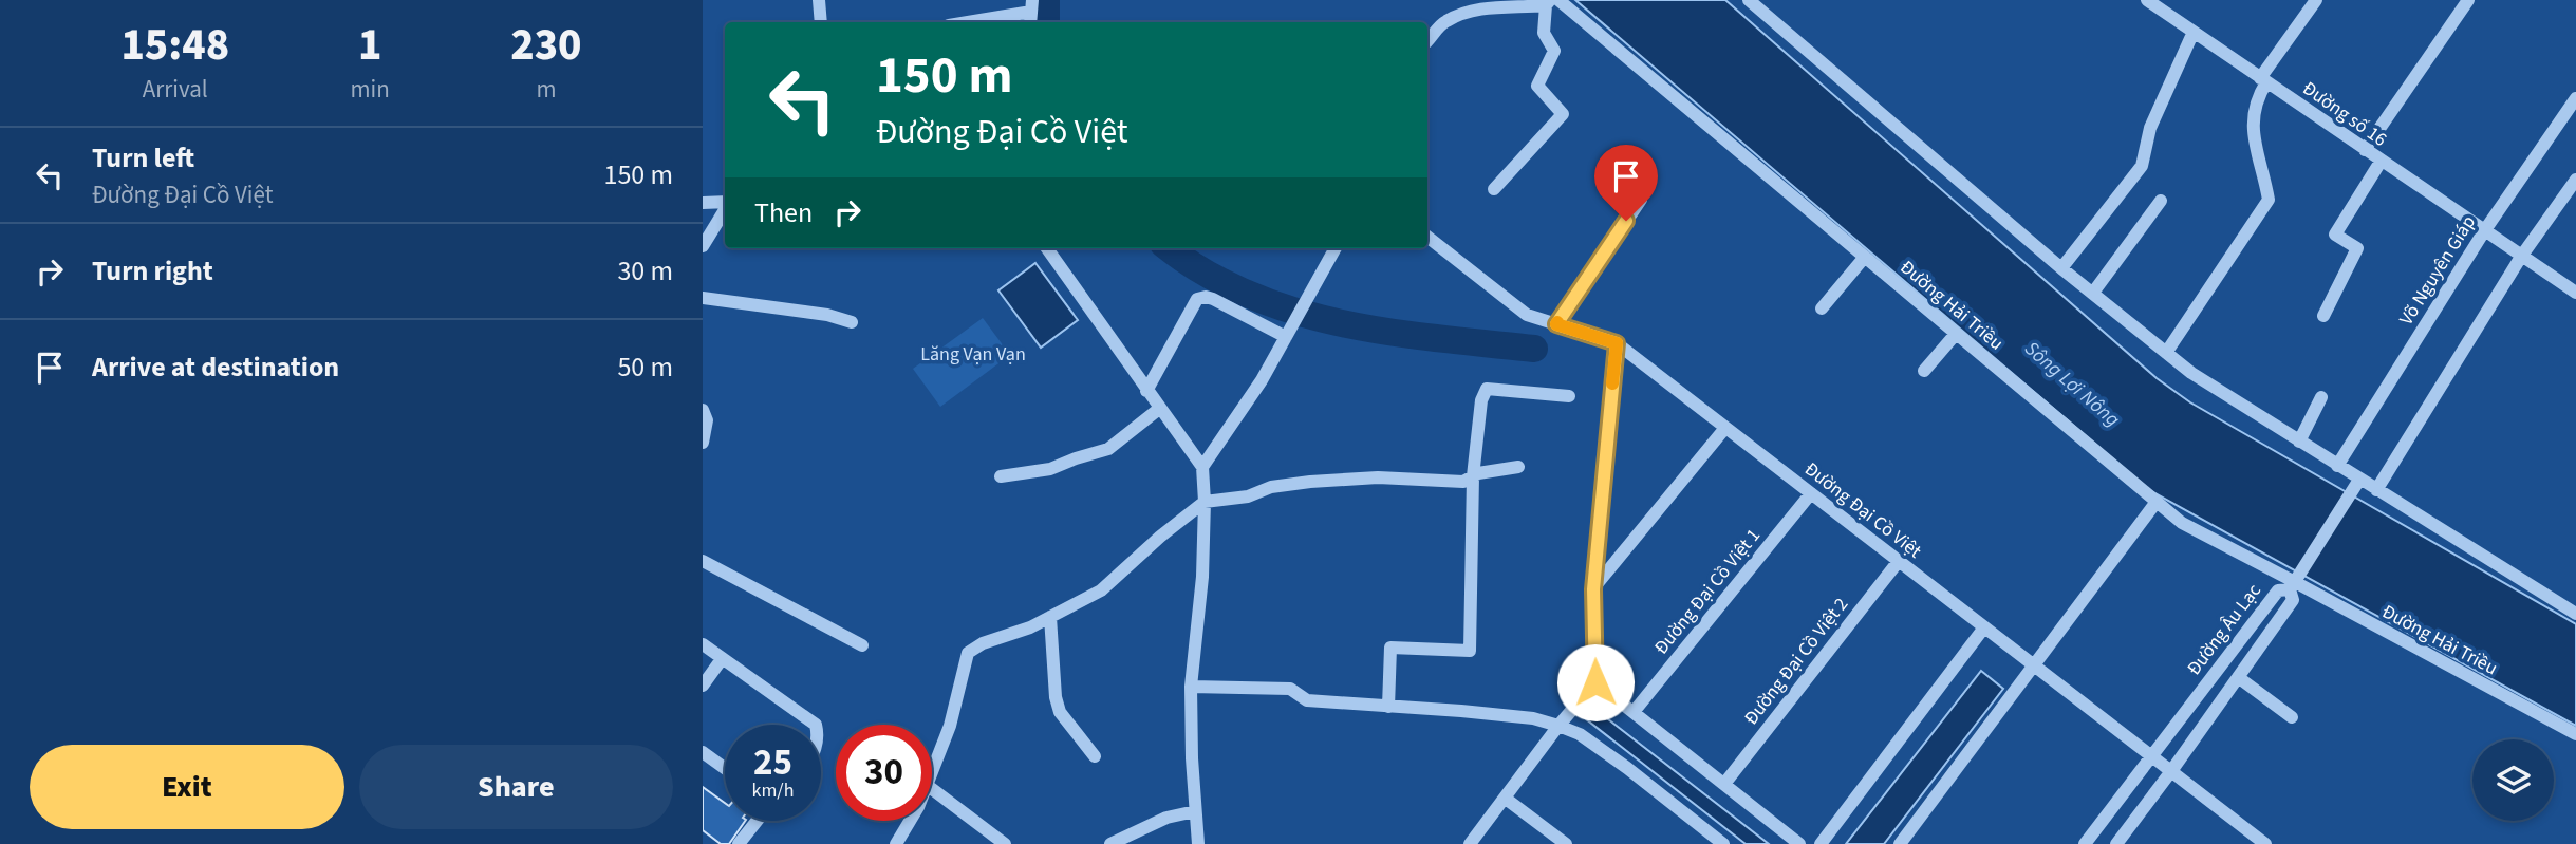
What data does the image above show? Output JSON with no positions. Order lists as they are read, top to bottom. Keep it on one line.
{"streets":{"street":["Đường số 16","Võ Nguyên Giáp","Đường Hải Triều","Đường Đại Cồ Việt","Đường Đại Cồ Việt 1","Đường Âu Lạc","Đường Đại Cồ Việt 2"]},"crossings":[["Đường số 16","Võ Nguyên Giáp"],["Đường Hải Triều","Đường Âu Lạc"],["Đường Đại Cồ Việt","Đường Đại Cồ Việt 1"],["Đường Đại Cồ Việt","Đường Âu Lạc"],["Đường Đại Cồ Việt","Đường Đại Cồ Việt 2"]],"water":["Sông Lợi Nông"],"parks":["Lăng Vạn Vạn"],"page":{"eta":["15:48","Arrival","1","min","230","m"],"turn":["150 m","Đường Đại Cồ Việt"],"list":[{"name":"Turn left","note":"Đường Đại Cồ Việt","value":"150 m"},{"name":"Turn right","value":"30 m"},{"name":"Arrive at destination","value":"50 m"}],"then":"Then","speed":"25 km/h","limit":"30","buttons":["Exit","Share"]}}
